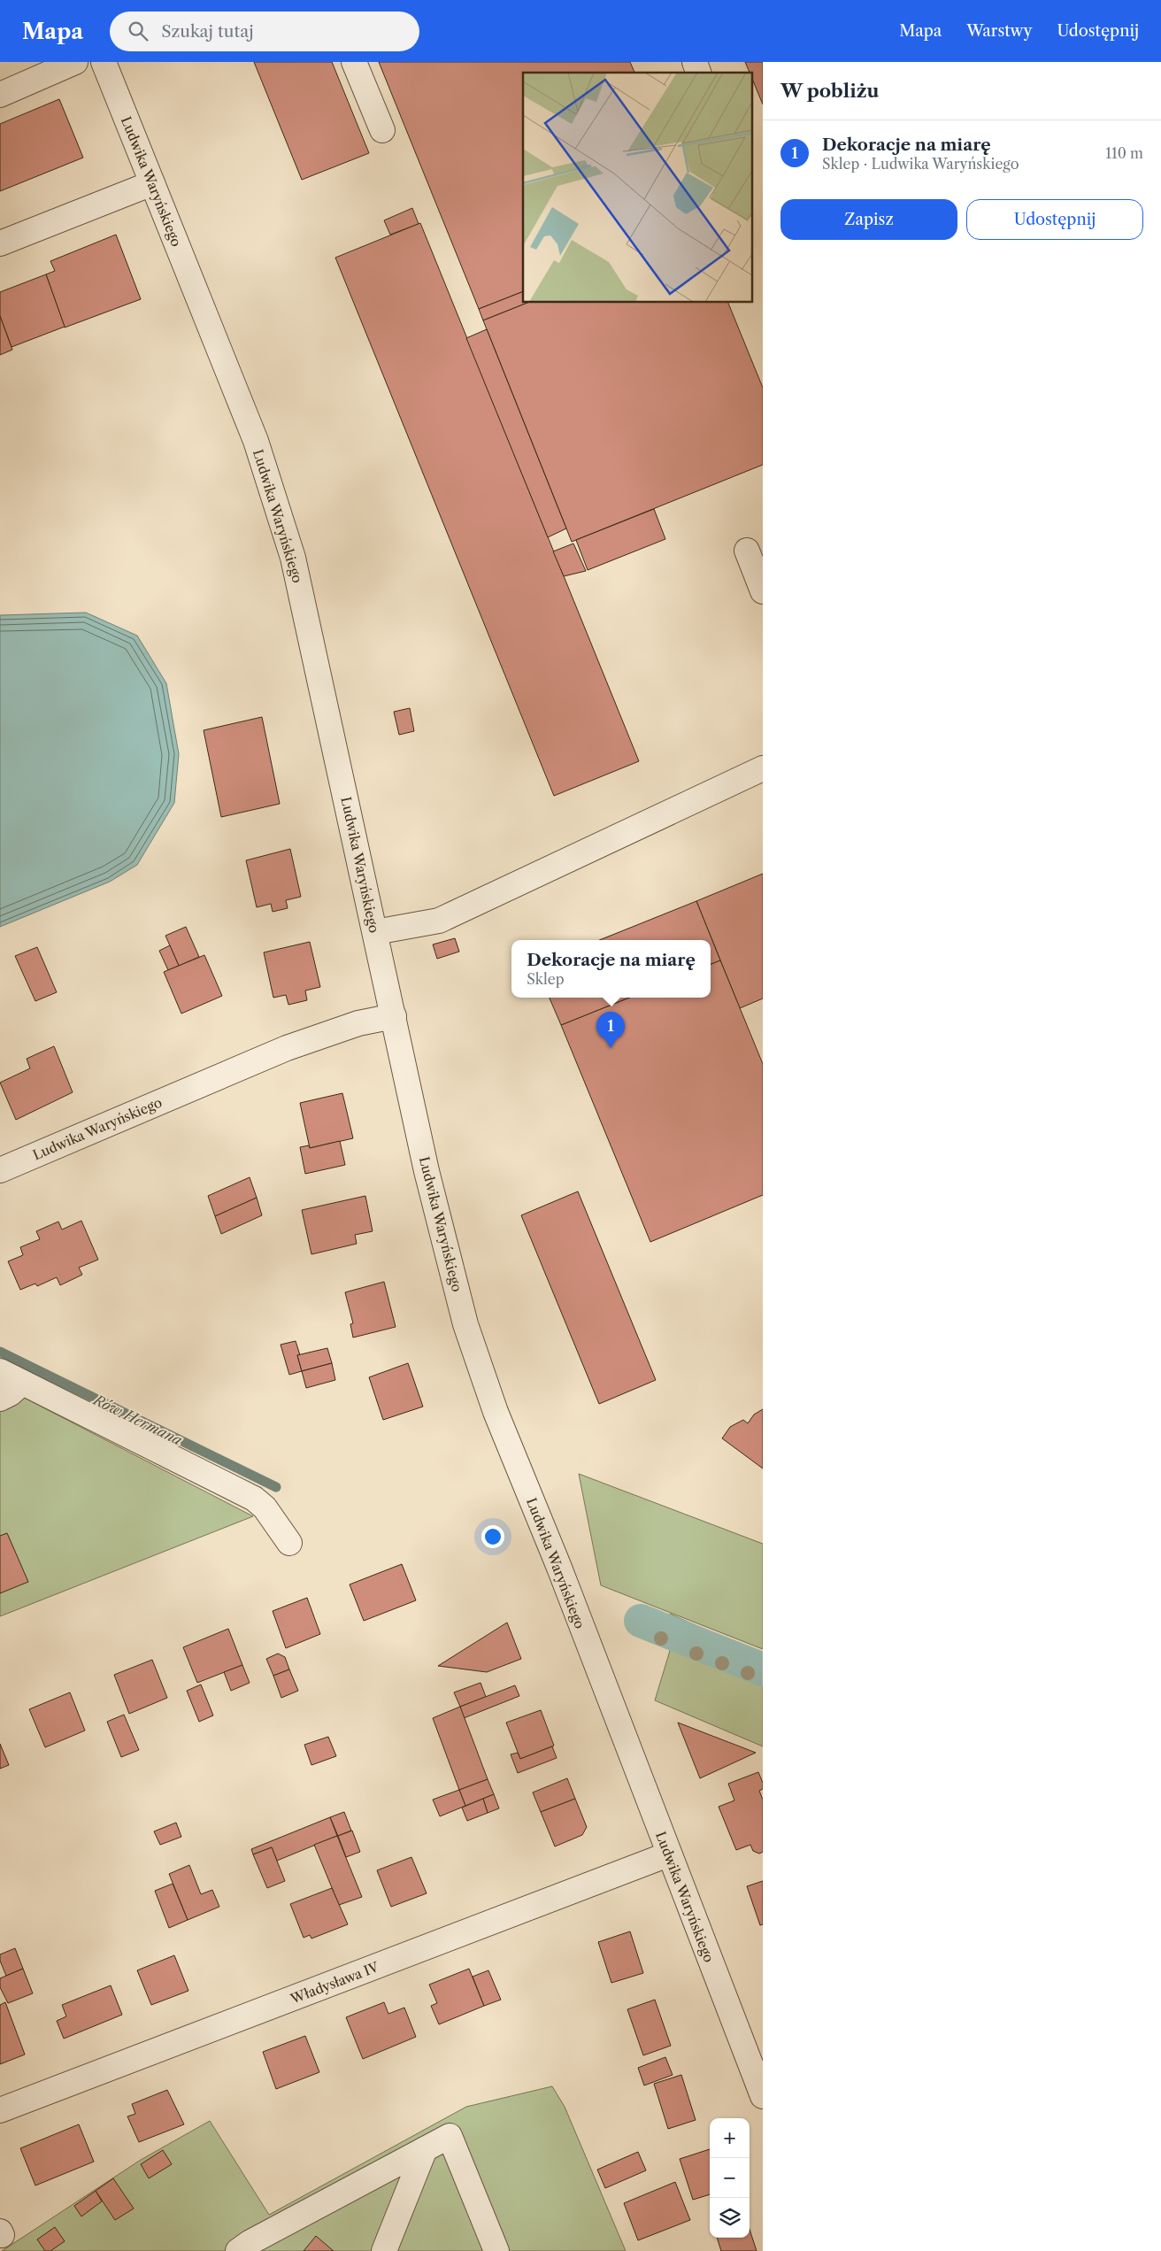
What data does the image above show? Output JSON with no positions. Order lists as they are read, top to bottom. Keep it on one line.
{"streets":{"street":["Ludwika Waryńskiego","Władysława IV"]},"crossings":[["Ludwika Waryńskiego","Władysława IV"]],"water":["Rów Hermana"],"page":{"header":"Mapa","search":"Szukaj tutaj","nav":["Mapa","Warstwy","Udostępnij"],"heading":"W pobliżu","list":[{"mark":"1","name":"Dekoracje na miarę","note":"Sklep · Ludwika Waryńskiego","value":"110 m"}],"buttons":["Zapisz","Udostępnij"],"popup":["Dekoracje na miarę","Sklep"],"pins":"1","map_buttons":["+","−"]}}
